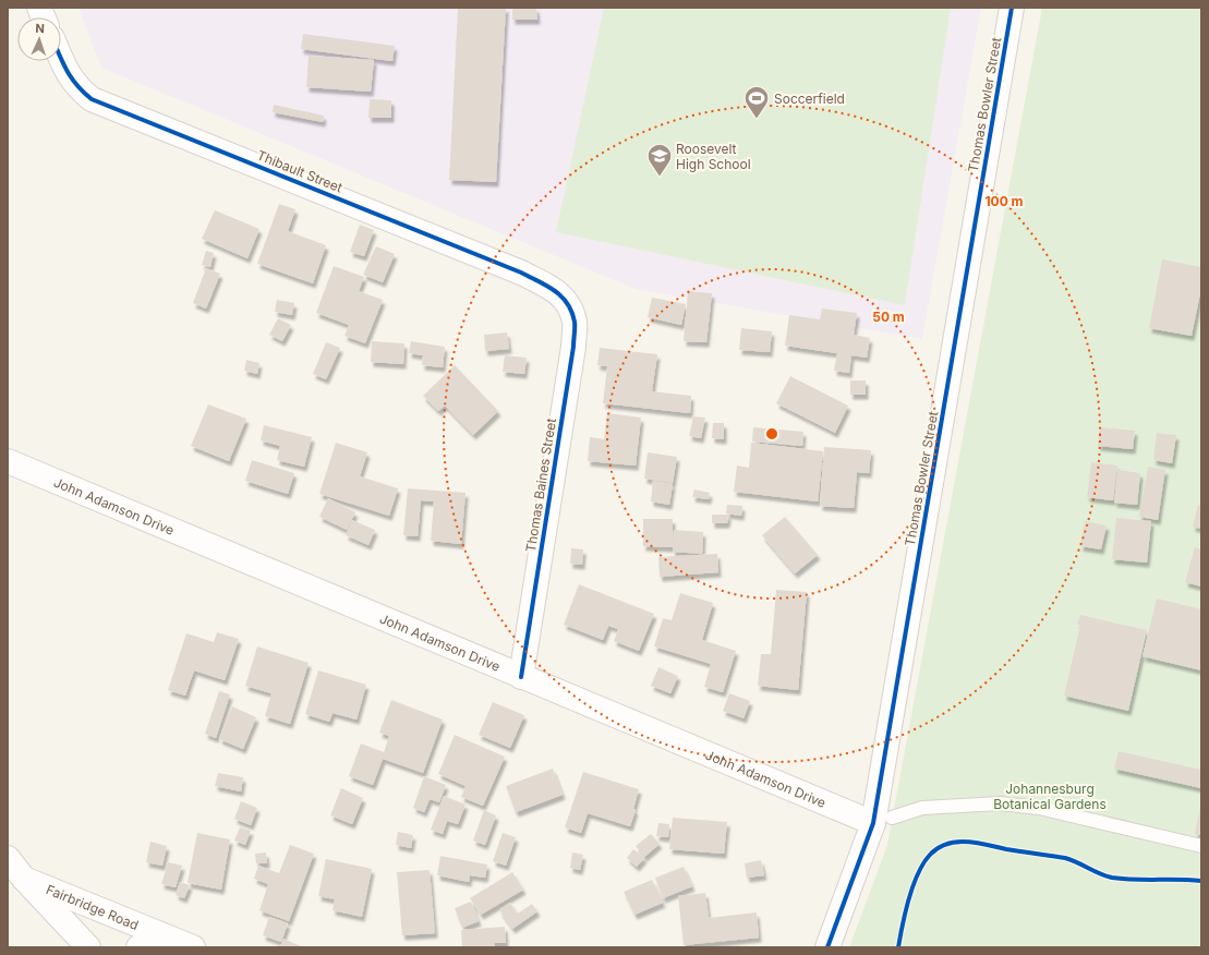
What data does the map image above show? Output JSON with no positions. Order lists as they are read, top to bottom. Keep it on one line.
{"streets":{"street":["Thomas Bowler Street","Thibault Street","Thomas Baines Street","John Adamson Drive","Fairbridge Road"]},"crossings":[["Thomas Bowler Street","John Adamson Drive"],["Thibault Street","Thomas Baines Street"],["Thomas Baines Street","John Adamson Drive"]],"parks":["Johannesburg Botanical Gardens"],"places":{"sports":["Soccerfield"],"school or university":["Roosevelt High School"]},"north":"top","rings":["100 m","50 m"]}
